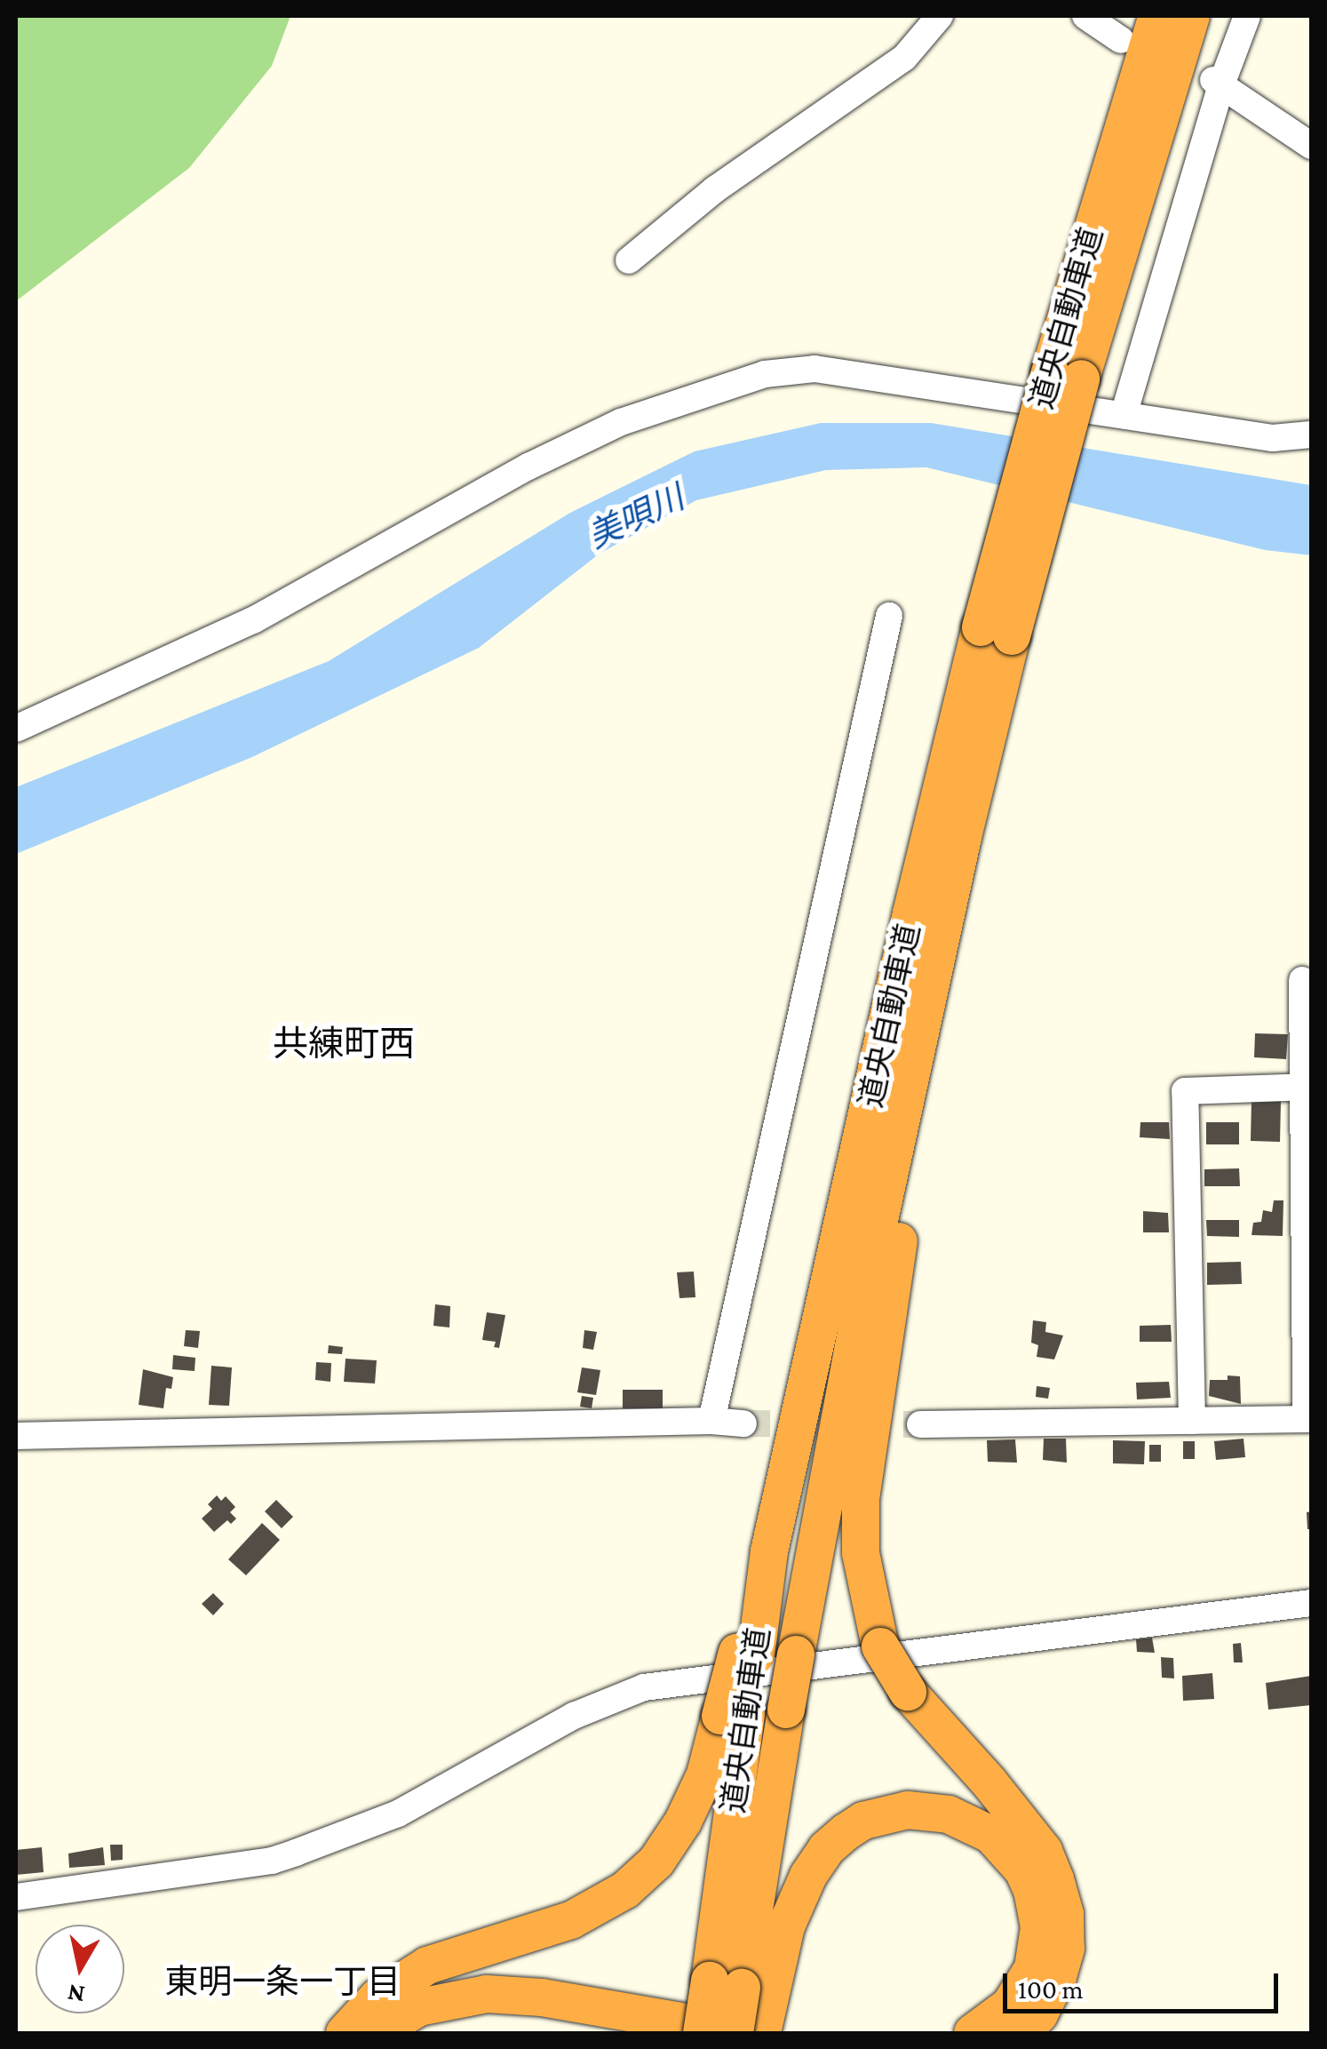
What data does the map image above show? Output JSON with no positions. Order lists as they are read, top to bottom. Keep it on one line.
{"streets":{"highway":["道央自動車道"]},"districts":["共練町西","東明一条一丁目"],"water":["美唄川"],"scale_bar":"100 m","north":"bottom"}
